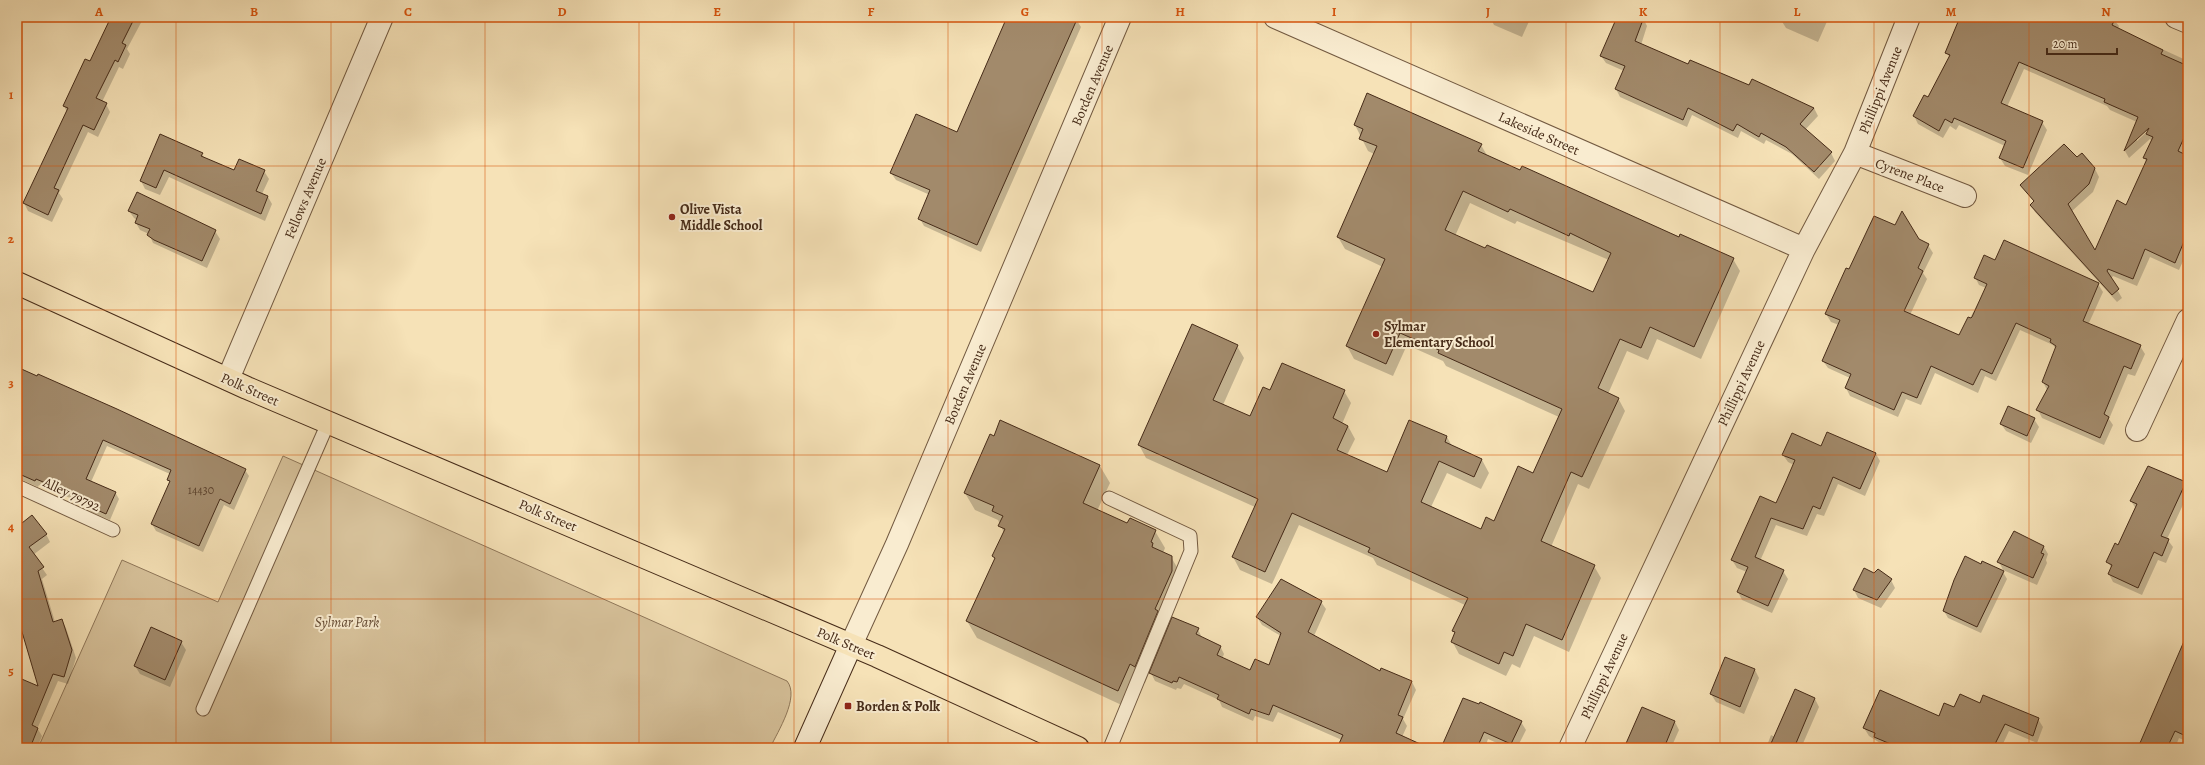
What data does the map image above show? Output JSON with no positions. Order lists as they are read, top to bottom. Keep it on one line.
{"streets":{"main road":["Polk Street"],"street":["Borden Avenue","Phillippi Avenue","Lakeside Street","Cyrene Place","Fellows Avenue"],"lane":["Alley 79792"]},"crossings":[["Borden Avenue","Polk Street"],["Phillippi Avenue","Lakeside Street"],["Phillippi Avenue","Cyrene Place"],["Fellows Avenue","Polk Street"]],"parks":["Sylmar Park"],"places":{"other":["Olive Vista Middle School","Sylmar Elementary School"],"transit":["Borden & Polk"]},"house_numbers":["14430"],"scale_bar":"20 m","grid":{"columns":["A","B","C","D","E","F","G","H","I","J","K","L","M","N"],"rows":["1","2","3","4","5"]}}
